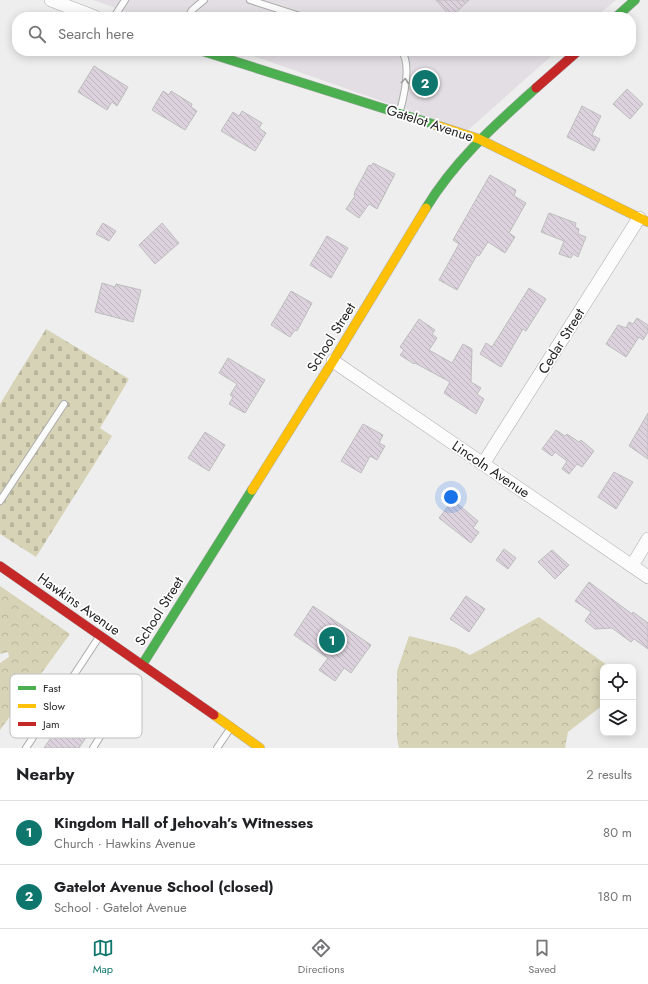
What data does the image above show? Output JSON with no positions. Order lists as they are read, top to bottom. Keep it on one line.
{"streets":{"street":["Gatelot Avenue","School Street","Cedar Street","Lincoln Avenue","Hawkins Avenue"]},"crossings":[["Gatelot Avenue","School Street"],["Gatelot Avenue","Cedar Street"],["School Street","Lincoln Avenue"],["School Street","Hawkins Avenue"],["Cedar Street","Lincoln Avenue"]],"legend":["Fast","Slow","Jam"],"page":{"search":"Search here","pins":["2","1"],"heading":["Nearby","2 results"],"list":[{"mark":"1","name":"Kingdom Hall of Jehovah’s Witnesses","note":"Church · Hawkins Avenue","value":"80 m"},{"mark":"2","name":"Gatelot Avenue School (closed)","note":"School · Gatelot Avenue","value":"180 m"}],"nav":["Map","Directions","Saved"]}}
